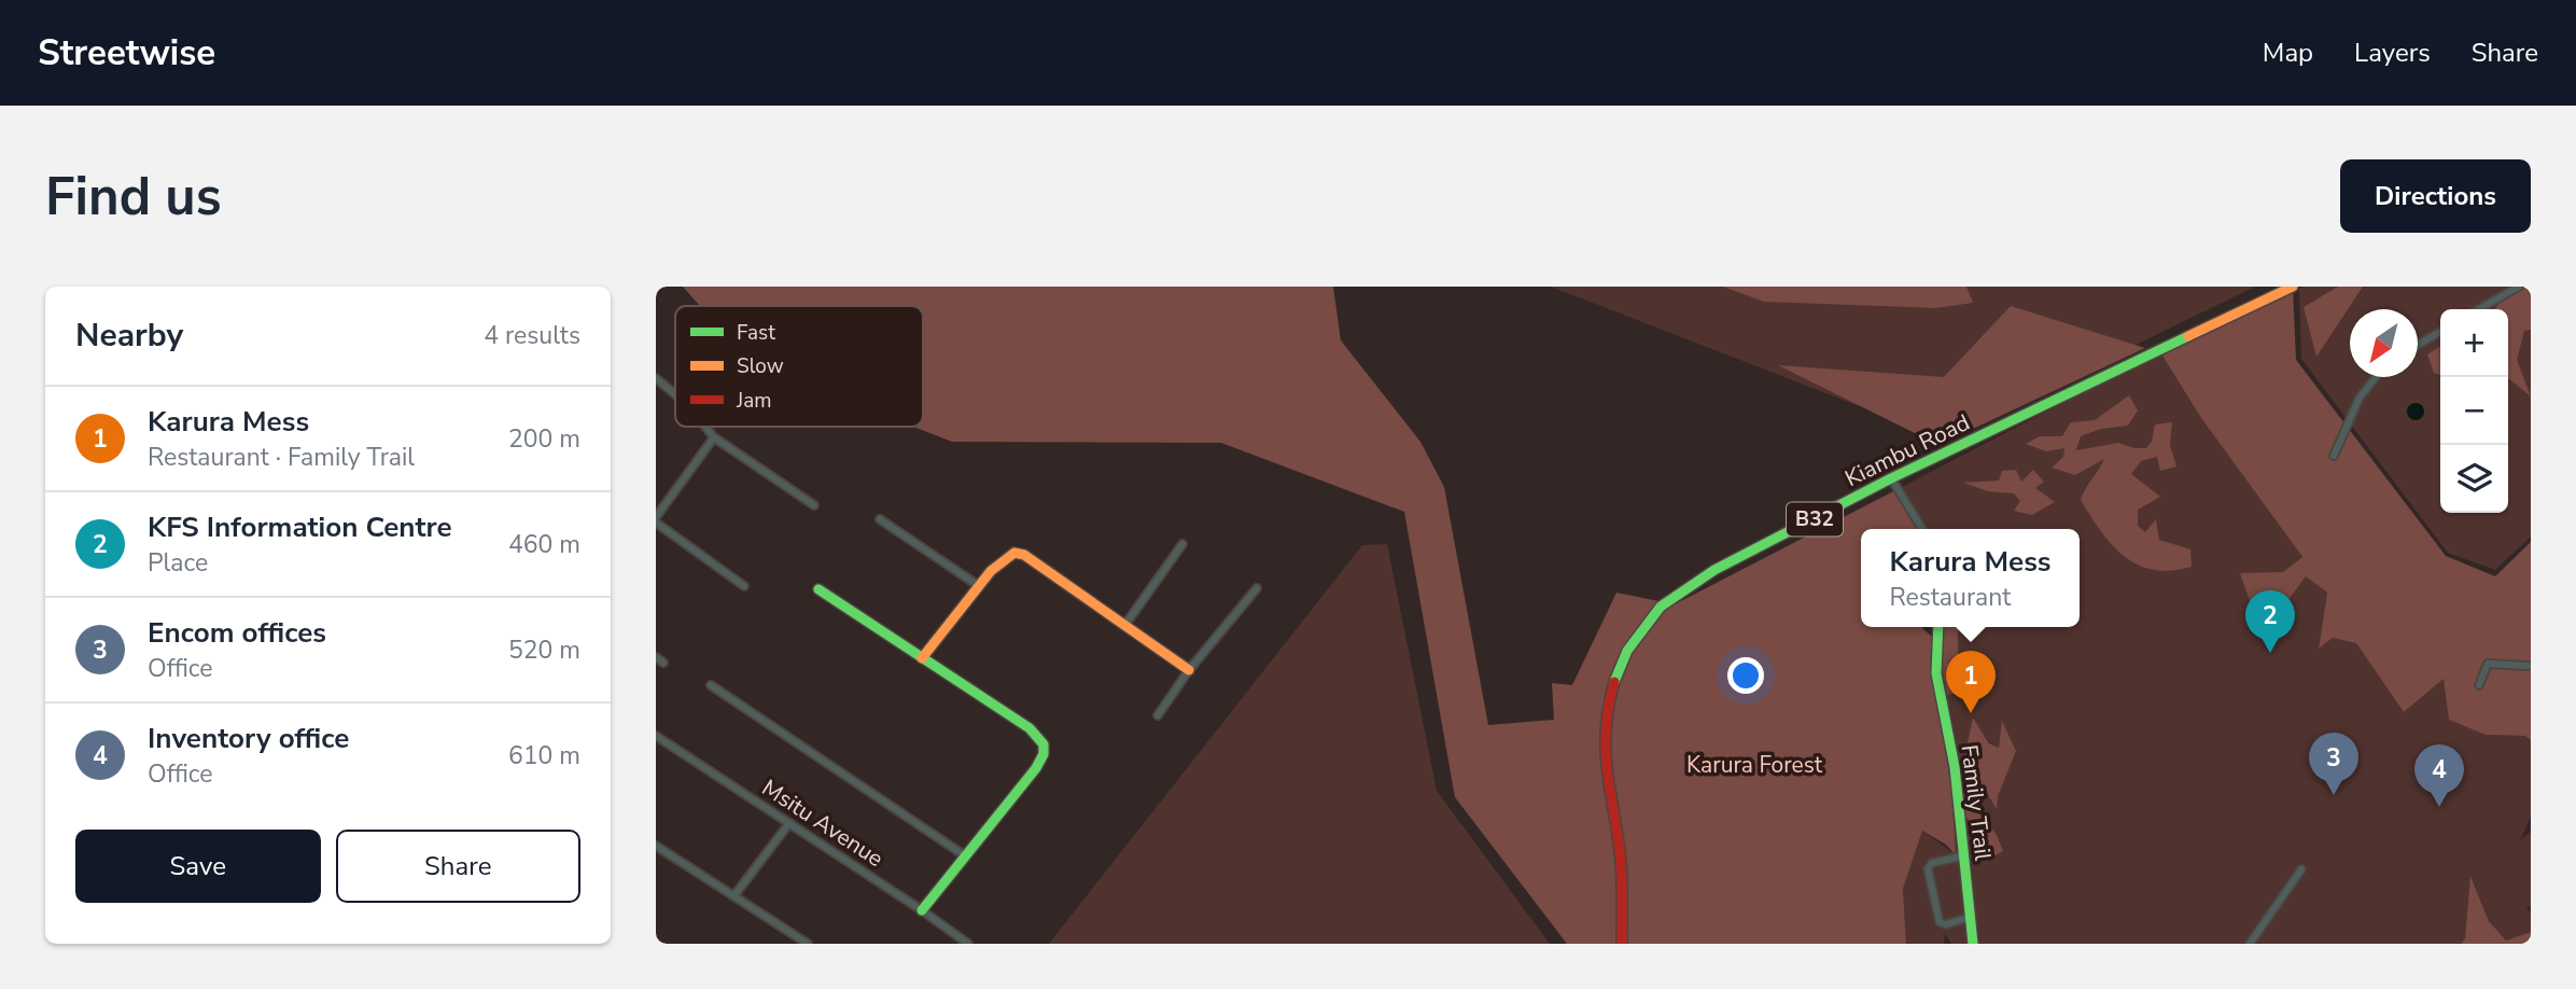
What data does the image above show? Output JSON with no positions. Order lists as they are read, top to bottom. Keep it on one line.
{"streets":{"main road":["Kiambu Road","B32","Family Trail"],"street":["Msitu Avenue"]},"parks":["Karura Forest"],"legend":["Fast","Slow","Jam"],"north":"bottom left","page":{"header":"Streetwise","nav":["Map","Layers","Share"],"buttons":["Directions",["Save","Share"]],"title":"Find us","heading":["Nearby","4 results"],"map_buttons":["+","−"],"list":[{"mark":"1","name":"Karura Mess","note":"Restaurant · Family Trail","value":"200 m"},{"mark":"2","name":"KFS Information Centre","note":"Place","value":"460 m"},{"mark":"3","name":"Encom offices","note":"Office","value":"520 m"},{"mark":"4","name":"Inventory office","note":"Office","value":"610 m"}],"popup":["Karura Mess","Restaurant"],"pins":["2","1","3","4"]}}
